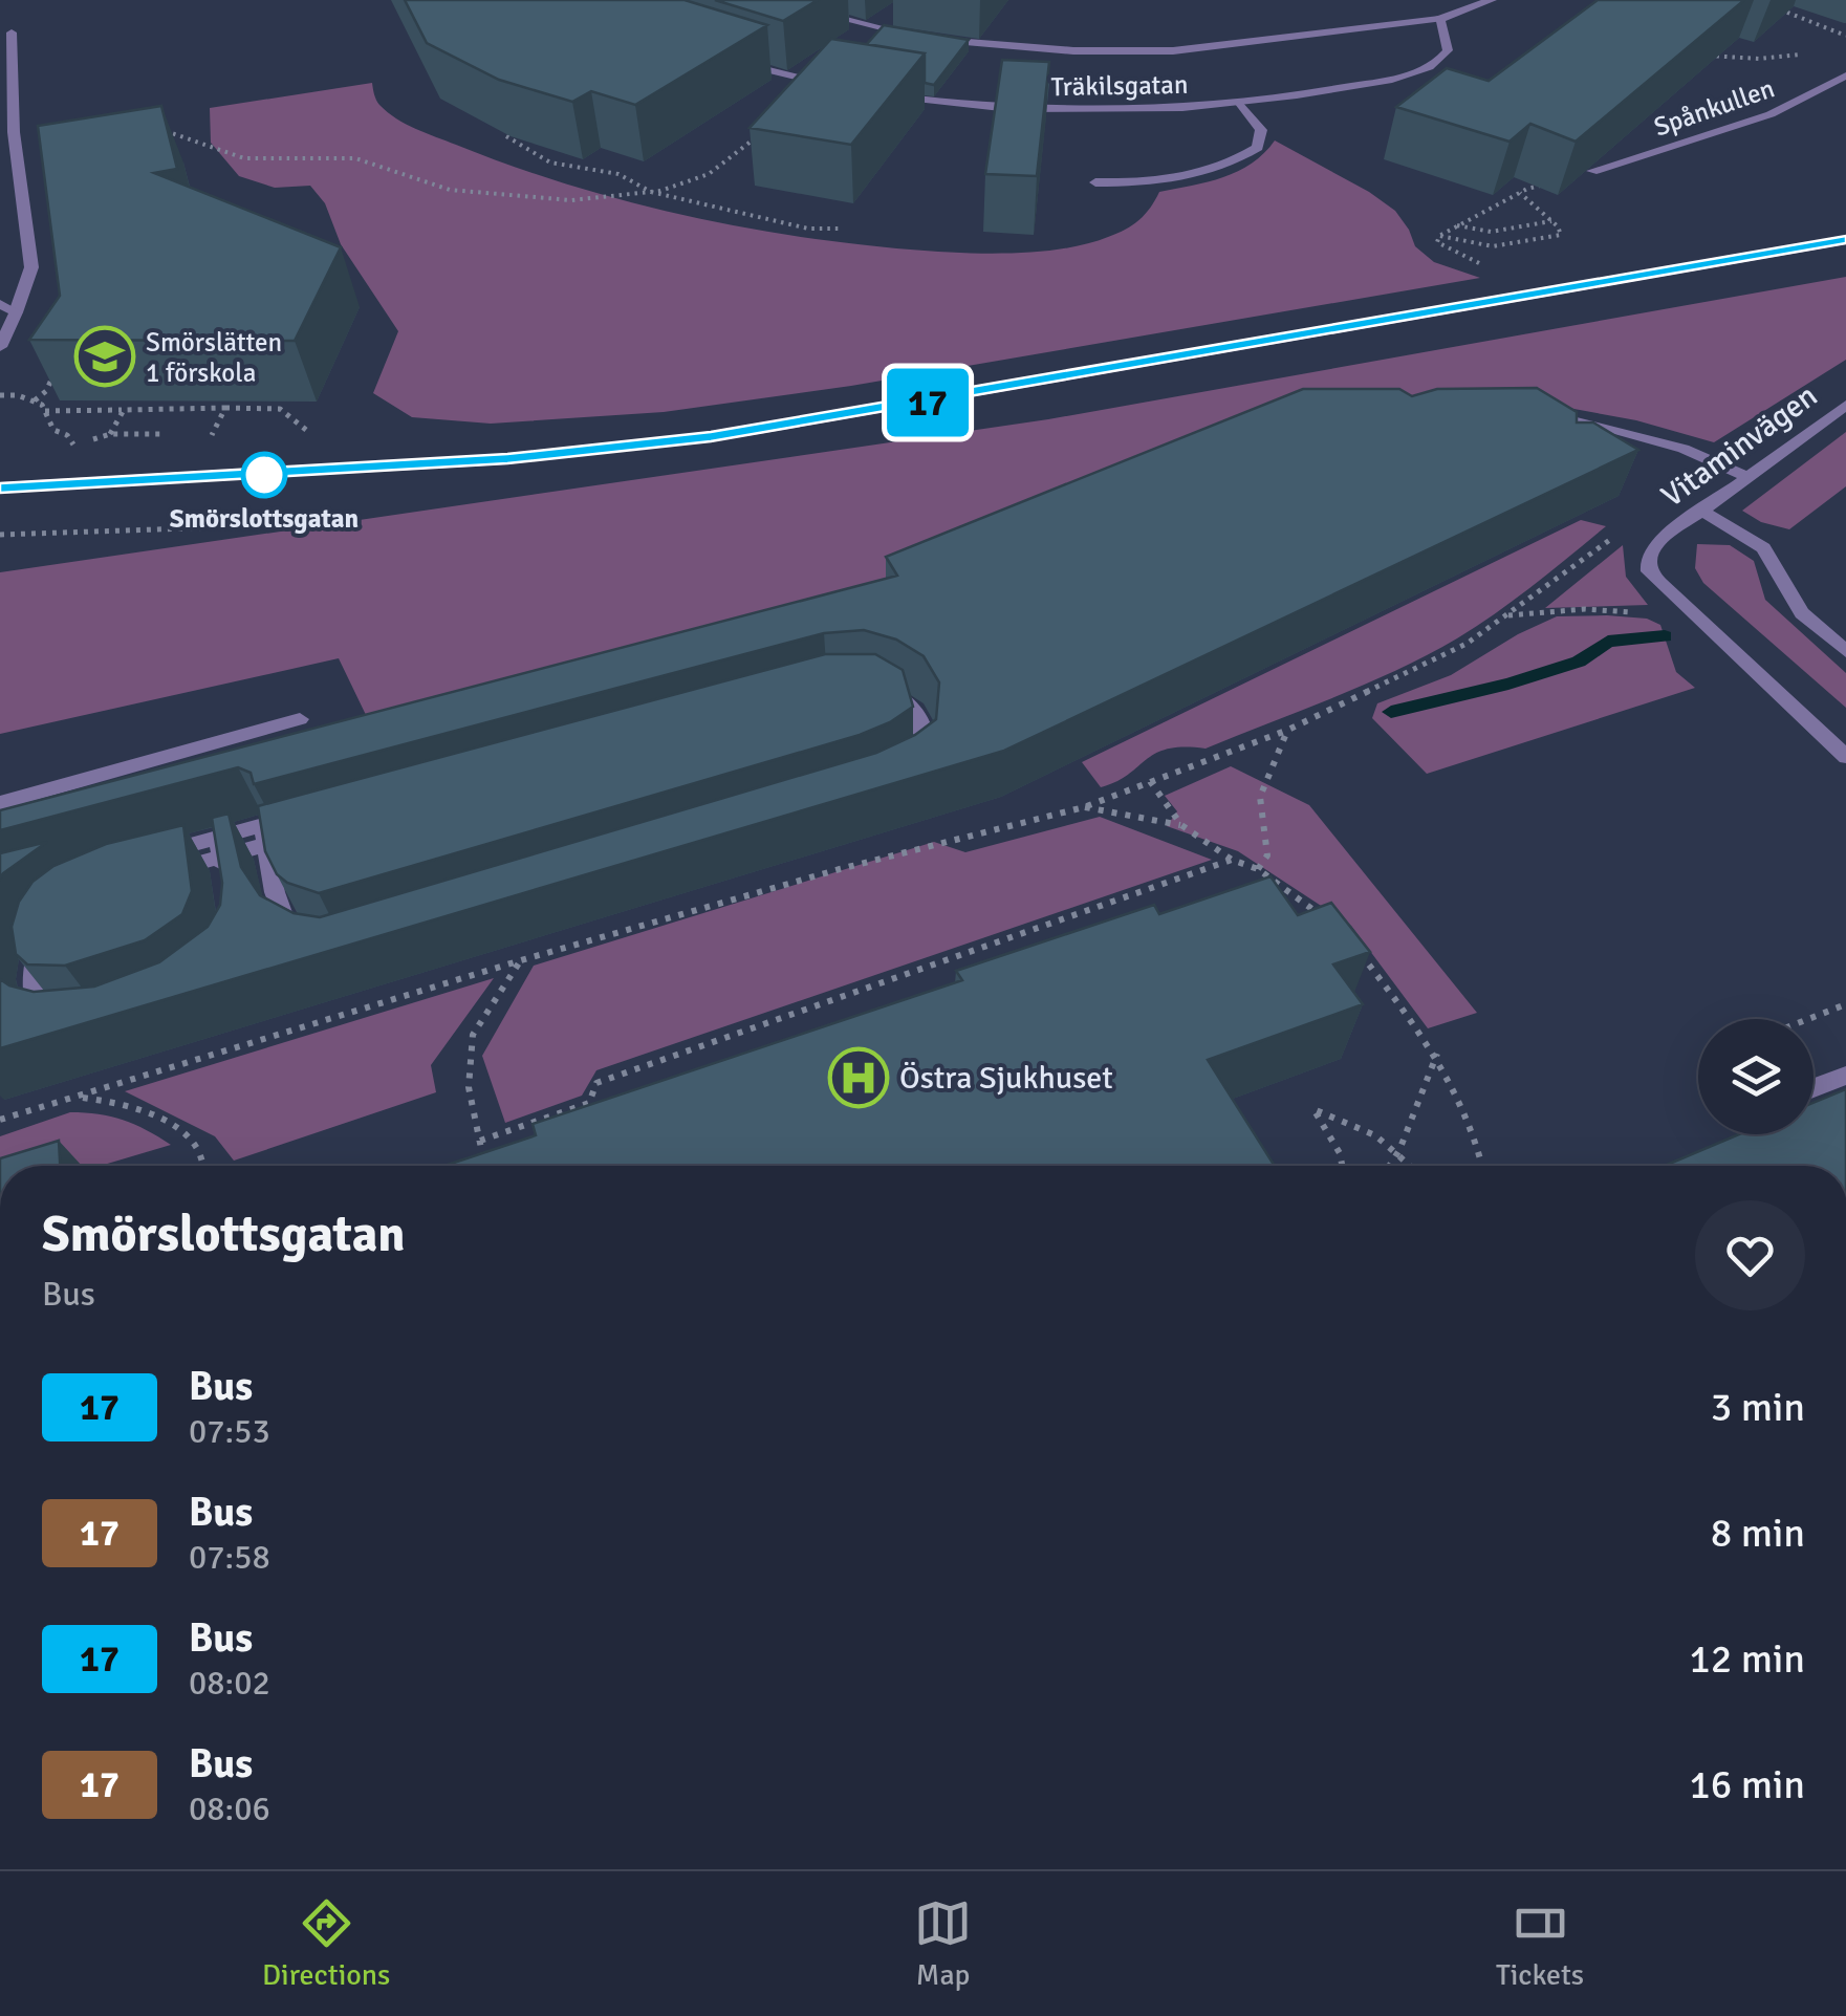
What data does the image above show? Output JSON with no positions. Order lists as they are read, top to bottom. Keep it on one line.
{"streets":{"street":["Träkilsgatan","Spånkullen","Vitaminvägen"]},"places":{"school or university":["Smörslätten 1 förskola"],"other":["Smörslottsgatan"],"hospital":["Östra Sjukhuset"]},"lines":["bus line 17"],"page":{"on_map":"17","heading":["Smörslottsgatan","Bus"],"list":[{"mark":"17","name":"Bus","note":"07:53","value":"3 min"},{"mark":"17","name":"Bus","note":"07:58","value":"8 min"},{"mark":"17","name":"Bus","note":"08:02","value":"12 min"},{"mark":"17","name":"Bus","note":"08:06","value":"16 min"}],"tabs":["Directions","Map","Tickets"]}}
